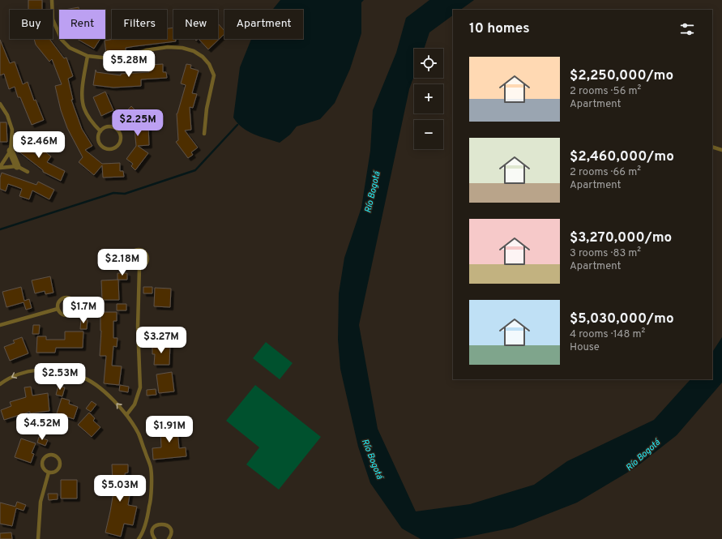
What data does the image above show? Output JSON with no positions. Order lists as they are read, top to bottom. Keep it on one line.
{"water":["Río Bogotá"],"page":{"chip":["Buy","Rent","Filters","New","Apartment"],"heading":"10 homes","map_buttons":["+","−"],"list":[{"name":"$2,250,000/mo","note":"2 rooms · 56 m² · Apartment"},{"name":"$2,460,000/mo","note":"2 rooms · 66 m² · Apartment"},{"name":"$3,270,000/mo","note":"3 rooms · 83 m² · Apartment"},{"name":"$5,030,000/mo","note":"4 rooms · 148 m² · House"}],"price":["$5.28M","$2.25M","$2.46M","$2.18M","$1.7M","$3.27M","$2.53M","$4.52M","$1.91M","$5.03M"]}}
